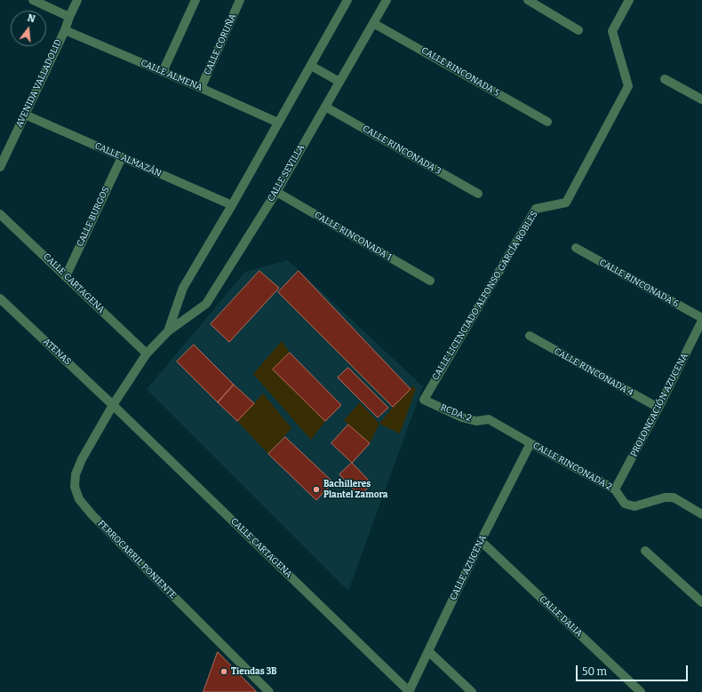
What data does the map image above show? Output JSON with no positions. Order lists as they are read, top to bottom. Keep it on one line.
{"streets":{"street":["CALLE CORUÑA","CALLE RINCONADA 5","CALLE ALMENA","AVENIDA VALLADOLID","CALLE RINCONADA 3","CALLE ALMAZÁN","CALLE SEVILLA","CALLE BURGOS","CALLE RINCONADA 1","CALLE CARTAGENA","CALLE RINCONADA 6","CALLE LICENCIADO ALFONSO GARCÍA ROBLES","ATENAS","CALLE RINCONADA 4","PROLONGACIÓN AZUCENA","RCDA. 2","CALLE RINCONADA 2","FERROCARRIL PONIENTE","CALLE AZUCENA","CALLE DALIA"]},"crossings":[["CALLE CORUÑA","CALLE ALMENA"],["CALLE RINCONADA 5","CALLE SEVILLA"],["CALLE ALMENA","AVENIDA VALLADOLID"],["CALLE ALMENA","CALLE SEVILLA"],["AVENIDA VALLADOLID","CALLE ALMAZÁN"],["CALLE RINCONADA 3","CALLE SEVILLA"],["CALLE ALMAZÁN","CALLE SEVILLA"],["CALLE ALMAZÁN","CALLE BURGOS"],["CALLE SEVILLA","CALLE RINCONADA 1"],["CALLE SEVILLA","CALLE CARTAGENA"],["CALLE SEVILLA","ATENAS"],["CALLE SEVILLA","FERROCARRIL PONIENTE"],["CALLE BURGOS","CALLE CARTAGENA"],["CALLE CARTAGENA","ATENAS"],["CALLE CARTAGENA","FERROCARRIL PONIENTE"],["CALLE CARTAGENA","CALLE AZUCENA"],["CALLE RINCONADA 6","PROLONGACIÓN AZUCENA"],["CALLE LICENCIADO ALFONSO GARCÍA ROBLES","RCDA. 2"],["ATENAS","FERROCARRIL PONIENTE"],["CALLE RINCONADA 4","PROLONGACIÓN AZUCENA"],["PROLONGACIÓN AZUCENA","CALLE RINCONADA 2"],["RCDA. 2","CALLE RINCONADA 2"],["CALLE RINCONADA 2","CALLE AZUCENA"],["CALLE AZUCENA","CALLE DALIA"]],"places":["Bachilleres Plantel Zamora","Tiendas 3B"],"scale_bar":"50 m","north":"top"}
